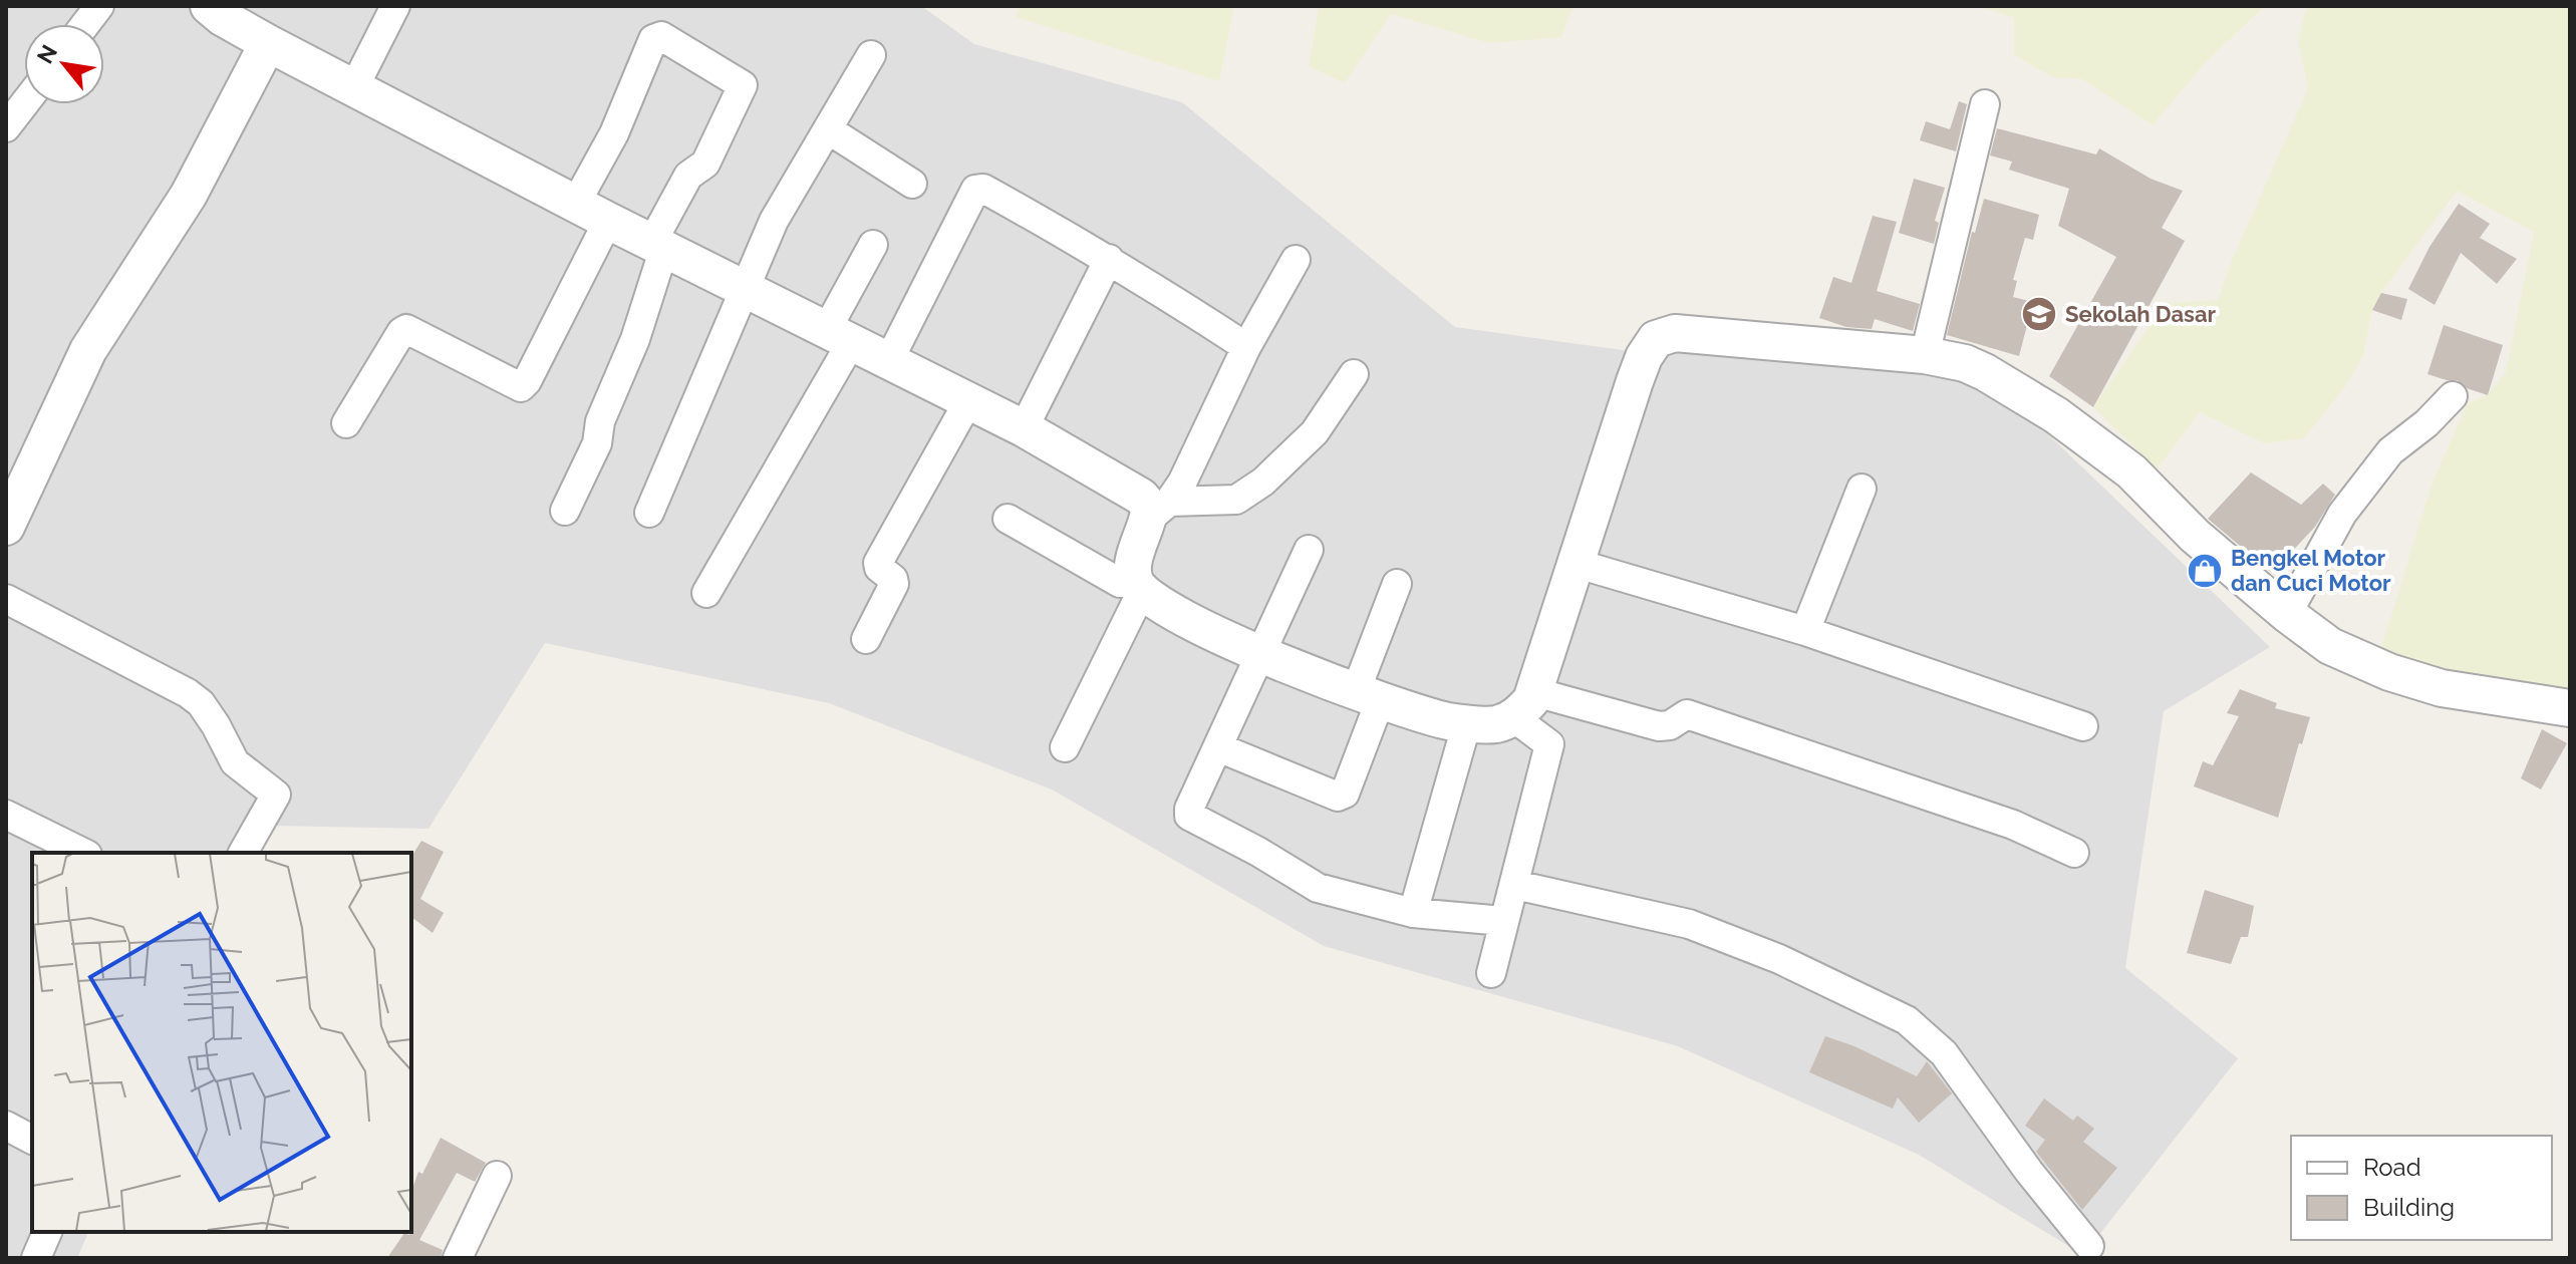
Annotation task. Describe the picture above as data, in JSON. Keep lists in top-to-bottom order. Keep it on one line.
{"places":{"school or university":["Sekolah Dasar"],"shop":["Bengkel Motor dan Cuci Motor"]},"legend":["Road","Building"],"north":"top left"}
